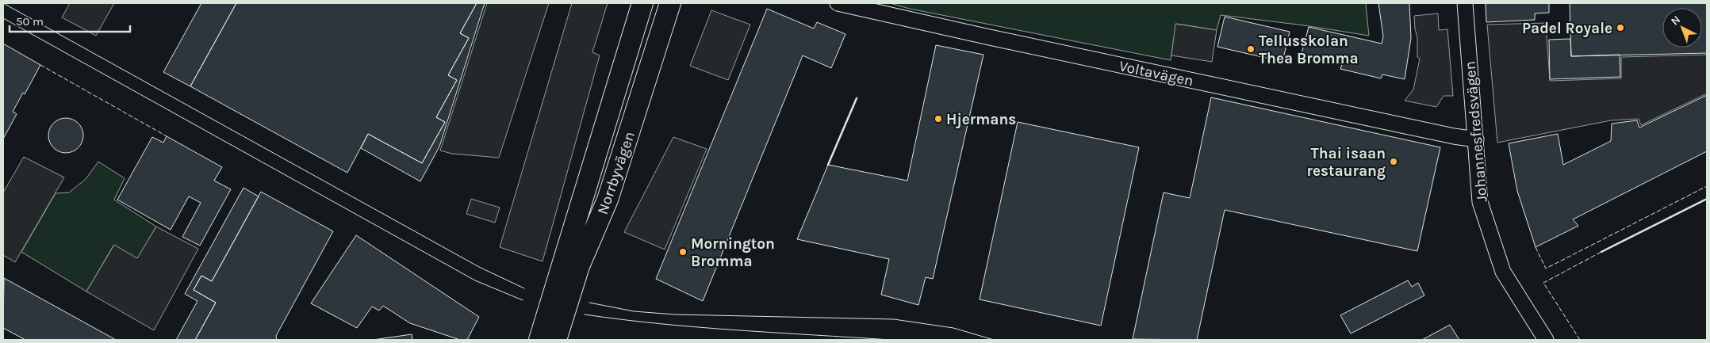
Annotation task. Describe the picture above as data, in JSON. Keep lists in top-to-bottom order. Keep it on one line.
{"streets":{"main road":["Norrbyvägen"],"street":["Voltavägen","Johannesfredsvägen"]},"crossings":[["Voltavägen","Johannesfredsvägen"]],"places":["Padel Royale","Tellusskolan Thea Bromma","Hjermans","Thai isaan restaurang","Mornington Bromma"],"scale_bar":"50 m","north":"top left"}
